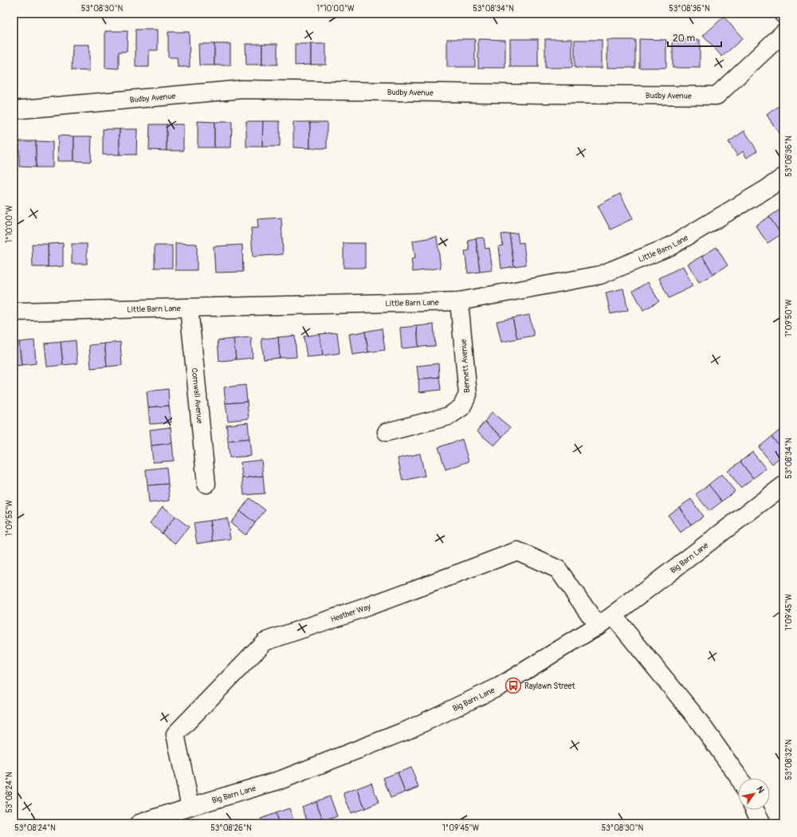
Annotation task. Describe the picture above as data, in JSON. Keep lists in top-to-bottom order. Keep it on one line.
{"streets":{"street":["Budby Avenue","Little Barn Lane","Bennett Avenue","Cornwall Avenue","Big Barn Lane","Heather Way"]},"crossings":[["Little Barn Lane","Bennett Avenue"],["Little Barn Lane","Cornwall Avenue"],["Big Barn Lane","Heather Way"]],"places":{"bus stop":["Raylawn Street"]},"scale_bar":"20 m","north":"top right","coordinates":["53°08'30\"N","1°10'00\"W","53°08'34\"N","53°08'36\"N","1°09'50\"W","1°09'55\"W","1°09'45\"W","53°08'32\"N","53°08'24\"N","53°08'26\"N"]}
